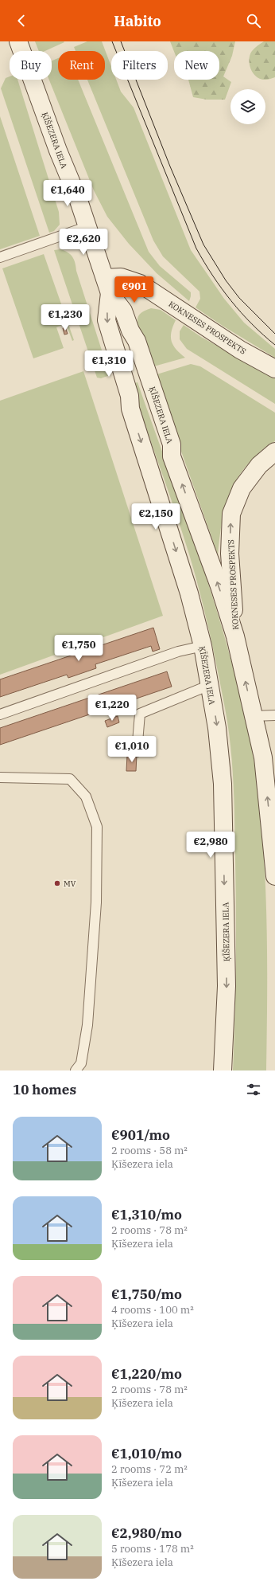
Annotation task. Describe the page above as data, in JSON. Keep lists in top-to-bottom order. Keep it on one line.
{"streets":{"street":["ĶĪŠEZERA IELA","KOKNESES PROSPEKTS"]},"crossings":[["ĶĪŠEZERA IELA","KOKNESES PROSPEKTS"]],"one_way":["KOKNESES PROSPEKTS"],"places":["MV"],"page":{"header":"Habito","chip":["Buy","Rent","Filters","New"],"price":["€1,640","€2,620","€901","€1,230","€1,310","€2,150","€1,750","€1,220","€1,010","€2,980"],"heading":"10 homes","list":[{"name":"€901/mo","note":"2 rooms · 58 m² · Ķīšezera iela"},{"name":"€1,310/mo","note":"2 rooms · 78 m² · Ķīšezera iela"},{"name":"€1,750/mo","note":"4 rooms · 100 m² · Ķīšezera iela"},{"name":"€1,220/mo","note":"2 rooms · 78 m² · Ķīšezera iela"},{"name":"€1,010/mo","note":"2 rooms · 72 m² · Ķīšezera iela"},{"name":"€2,980/mo","note":"5 rooms · 178 m² · Ķīšezera iela"}]}}
